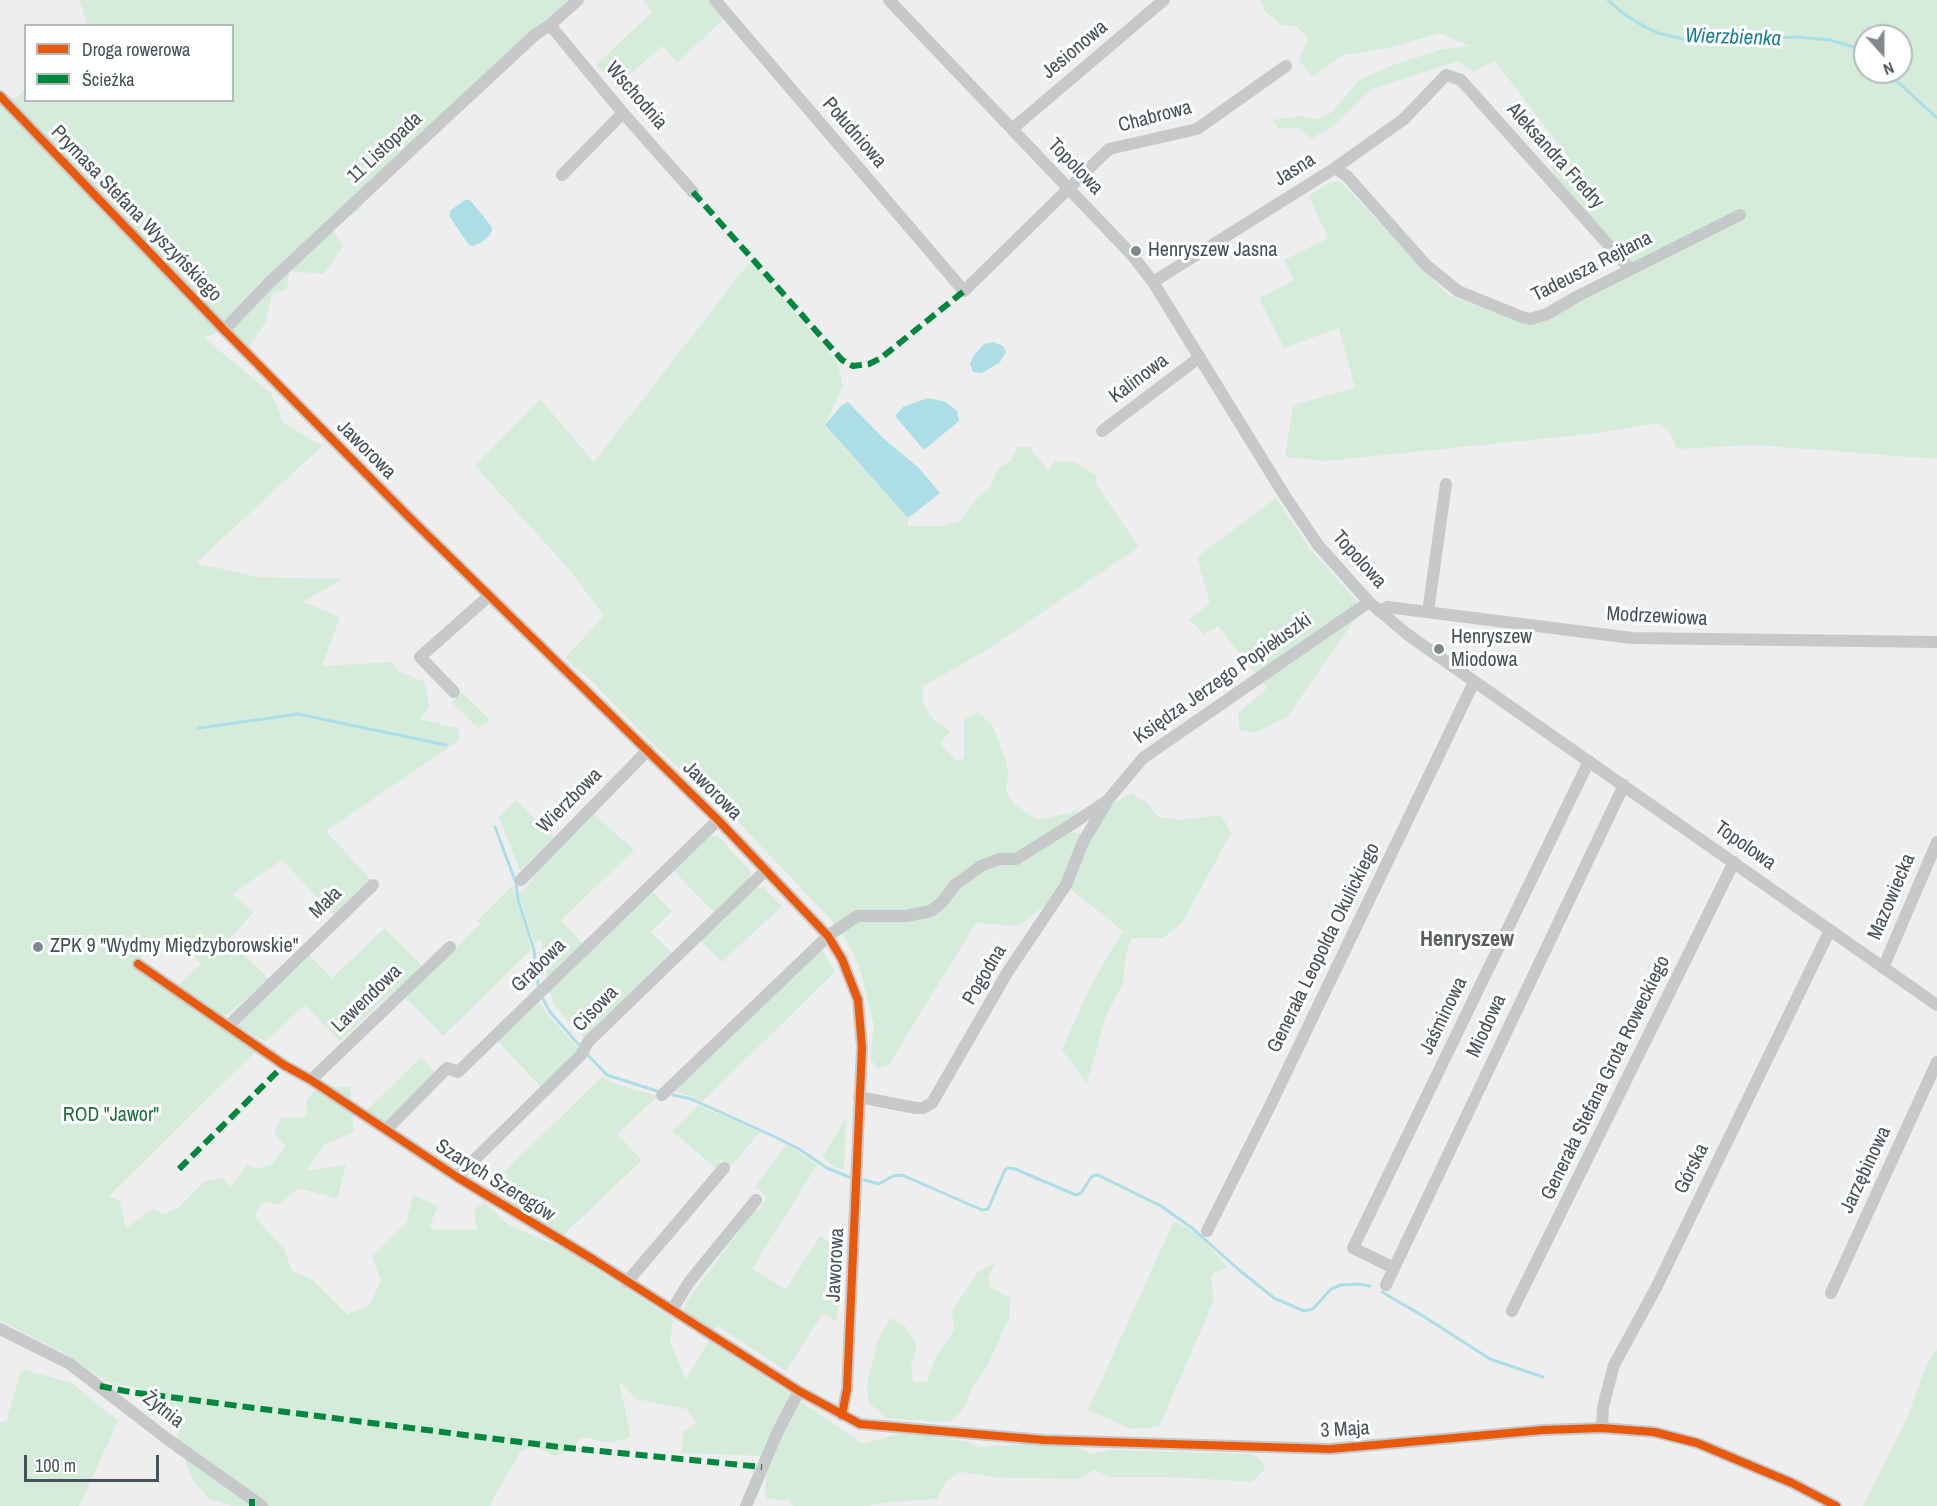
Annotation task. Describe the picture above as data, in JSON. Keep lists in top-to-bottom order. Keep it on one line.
{"streets":{"street":["Jesionowa","Wschodnia","Chabrowa","Południowa","11 Listopada","Aleksandra Fredry","Topolowa","Jasna","Prymasa Stefana Wyszyńskiego","Tadeusza Rejtana","Kalinowa","Jaworowa","Modrzewiowa","Księdza Jerzego Popiełuszki","Wierzbowa","Mazowiecka","Mała","Generała Leopolda Okulickiego","Grabowa","Pogodna","Lawendowa","Cisowa","Jaśminowa","Miodowa","Generała Stefana Grota Roweckiego","Górska","Jarzębinowa","Szarych Szeregów","Żytnia","3 Maja"]},"crossings":[["Jesionowa","Topolowa"],["Wschodnia","11 Listopada"],["Chabrowa","Południowa"],["Chabrowa","Topolowa"],["Południowa","Topolowa"],["11 Listopada","Prymasa Stefana Wyszyńskiego"],["11 Listopada","Jaworowa"],["Aleksandra Fredry","Jasna"],["Aleksandra Fredry","Tadeusza Rejtana"],["Topolowa","Jasna"],["Topolowa","Kalinowa"],["Topolowa","Modrzewiowa"],["Topolowa","Księdza Jerzego Popiełuszki"],["Topolowa","Mazowiecka"],["Topolowa","Generała Leopolda Okulickiego"],["Topolowa","Jaśminowa"],["Topolowa","Miodowa"],["Topolowa","Generała Stefana Grota Roweckiego"],["Topolowa","Górska"],["Jasna","Tadeusza Rejtana"],["Prymasa Stefana Wyszyńskiego","Jaworowa"],["Jaworowa","Księdza Jerzego Popiełuszki"],["Jaworowa","Wierzbowa"],["Jaworowa","Grabowa"],["Jaworowa","Pogodna"],["Jaworowa","Cisowa"],["Jaworowa","Szarych Szeregów"],["Jaworowa","3 Maja"],["Księdza Jerzego Popiełuszki","Pogodna"],["Mała","Szarych Szeregów"],["Grabowa","Szarych Szeregów"],["Lawendowa","Szarych Szeregów"],["Cisowa","Szarych Szeregów"],["Jaśminowa","Miodowa"],["Górska","3 Maja"],["Szarych Szeregów","3 Maja"]],"districts":["Henryszew"],"water":["Wierzbienka"],"parks":["ROD \"Jawor\""],"places":["Henryszew Jasna","Henryszew Miodowa","ZPK 9 \"Wydmy Międzyborowskie\""],"legend":["Droga rowerowa","Ścieżka"],"scale_bar":"100 m","north":"bottom"}
